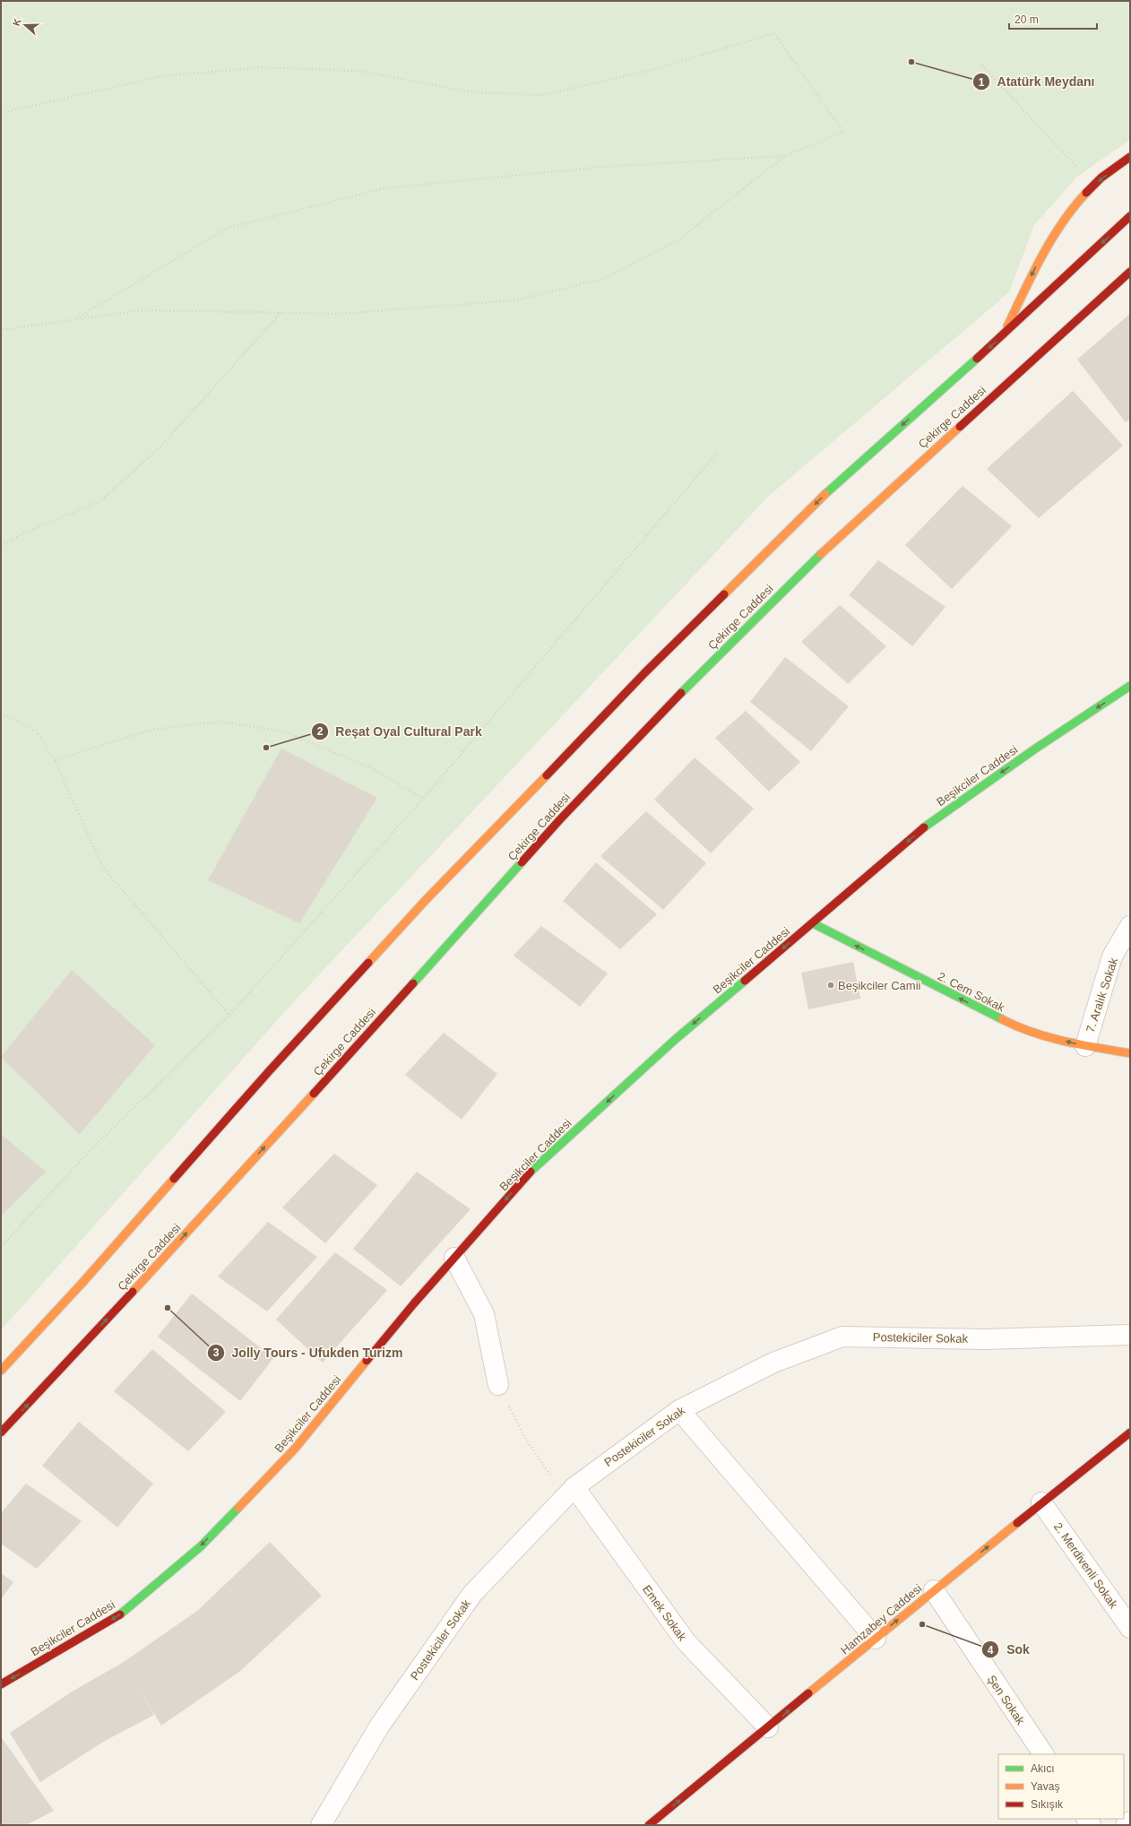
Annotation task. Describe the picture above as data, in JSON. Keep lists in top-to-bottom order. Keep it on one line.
{"streets":{"main road":["Çekirge Caddesi","Beşikciler Caddesi","2. Cem Sokak","Hamzabey Caddesi"],"street":["7. Aralık Sokak","Postekiciler Sokak","2. Merdivenli Sokak","Emek Sokak","Şen Sokak"]},"crossings":[["Beşikciler Caddesi","2. Cem Sokak"],["2. Cem Sokak","7. Aralık Sokak"],["Postekiciler Sokak","Emek Sokak"],["2. Merdivenli Sokak","Hamzabey Caddesi"],["Emek Sokak","Hamzabey Caddesi"],["Hamzabey Caddesi","Şen Sokak"]],"one_way":["Beşikciler Caddesi","2. Cem Sokak","Hamzabey Caddesi"],"places":["Atatürk Meydanı","Reşat Oyal Cultural Park","Beşikciler Camii","Jolly Tours - Ufukden Turizm","Sok"],"legend":["Akıcı","Yavaş","Sıkışık"],"scale_bar":"20 m","north":"left"}
